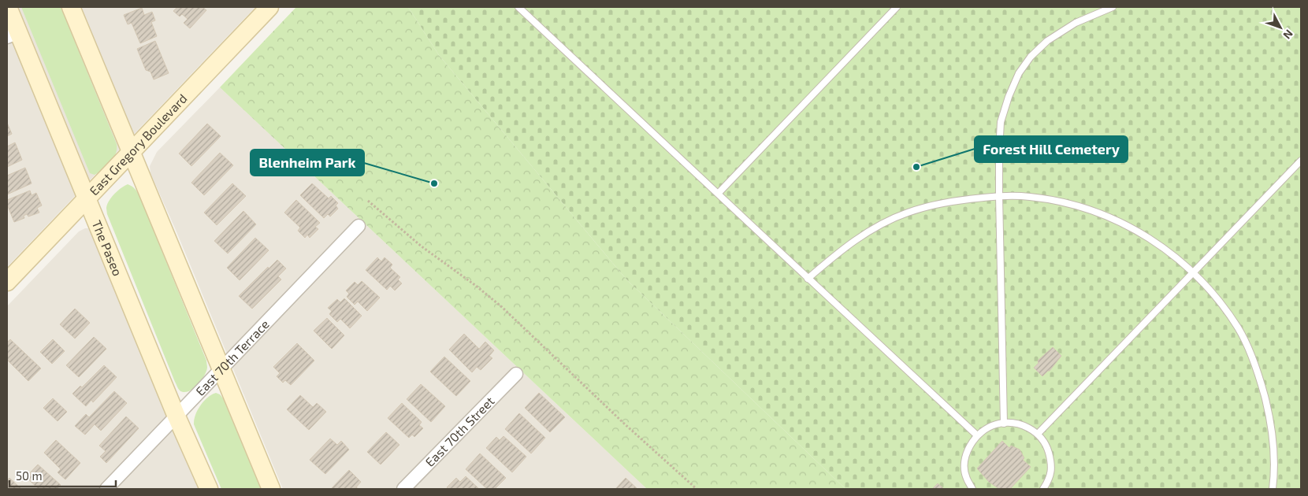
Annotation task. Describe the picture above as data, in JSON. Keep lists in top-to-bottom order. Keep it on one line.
{"streets":{"main road":["East Gregory Boulevard","The Paseo"],"street":["East 70th Terrace","East 70th Street"]},"crossings":[["East Gregory Boulevard","The Paseo"],["The Paseo","East 70th Terrace"]],"places":["Forest Hill Cemetery","Blenheim Park"],"scale_bar":"50 m","north":"bottom right"}
